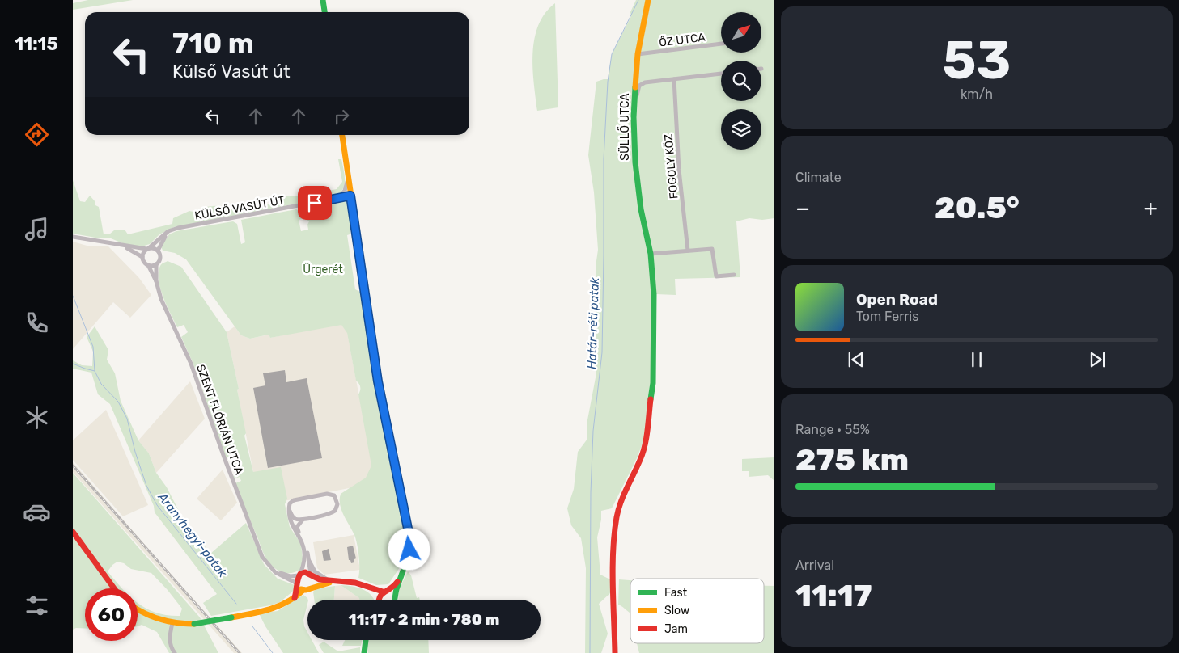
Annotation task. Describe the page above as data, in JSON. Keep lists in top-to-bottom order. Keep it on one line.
{"streets":{"street":["ŐZ UTCA","SÜLLŐ UTCA","FOGOLY KÖZ","KÜLSŐ VASÚT ÚT","SZENT FLÓRIÁN UTCA"]},"crossings":[["ŐZ UTCA","SÜLLŐ UTCA"],["KÜLSŐ VASÚT ÚT","SZENT FLÓRIÁN UTCA"]],"water":["Határ-réti patak","Aranyhegyi-patak"],"parks":["Ürgerét"],"legend":["Fast","Slow","Jam"],"north":"top right","page":{"tabs":"11:15","tile":[["53","km/h"],"Climate",["Range · 55%","275 km"],["Arrival","11:17"]],"turn":["710 m","Külső Vasút út"],"heat":["−","20.5°","+"],"song":["Open Road","Tom Ferris"],"limit":"60","trip":"11:17 · 2 min · 780 m"}}
